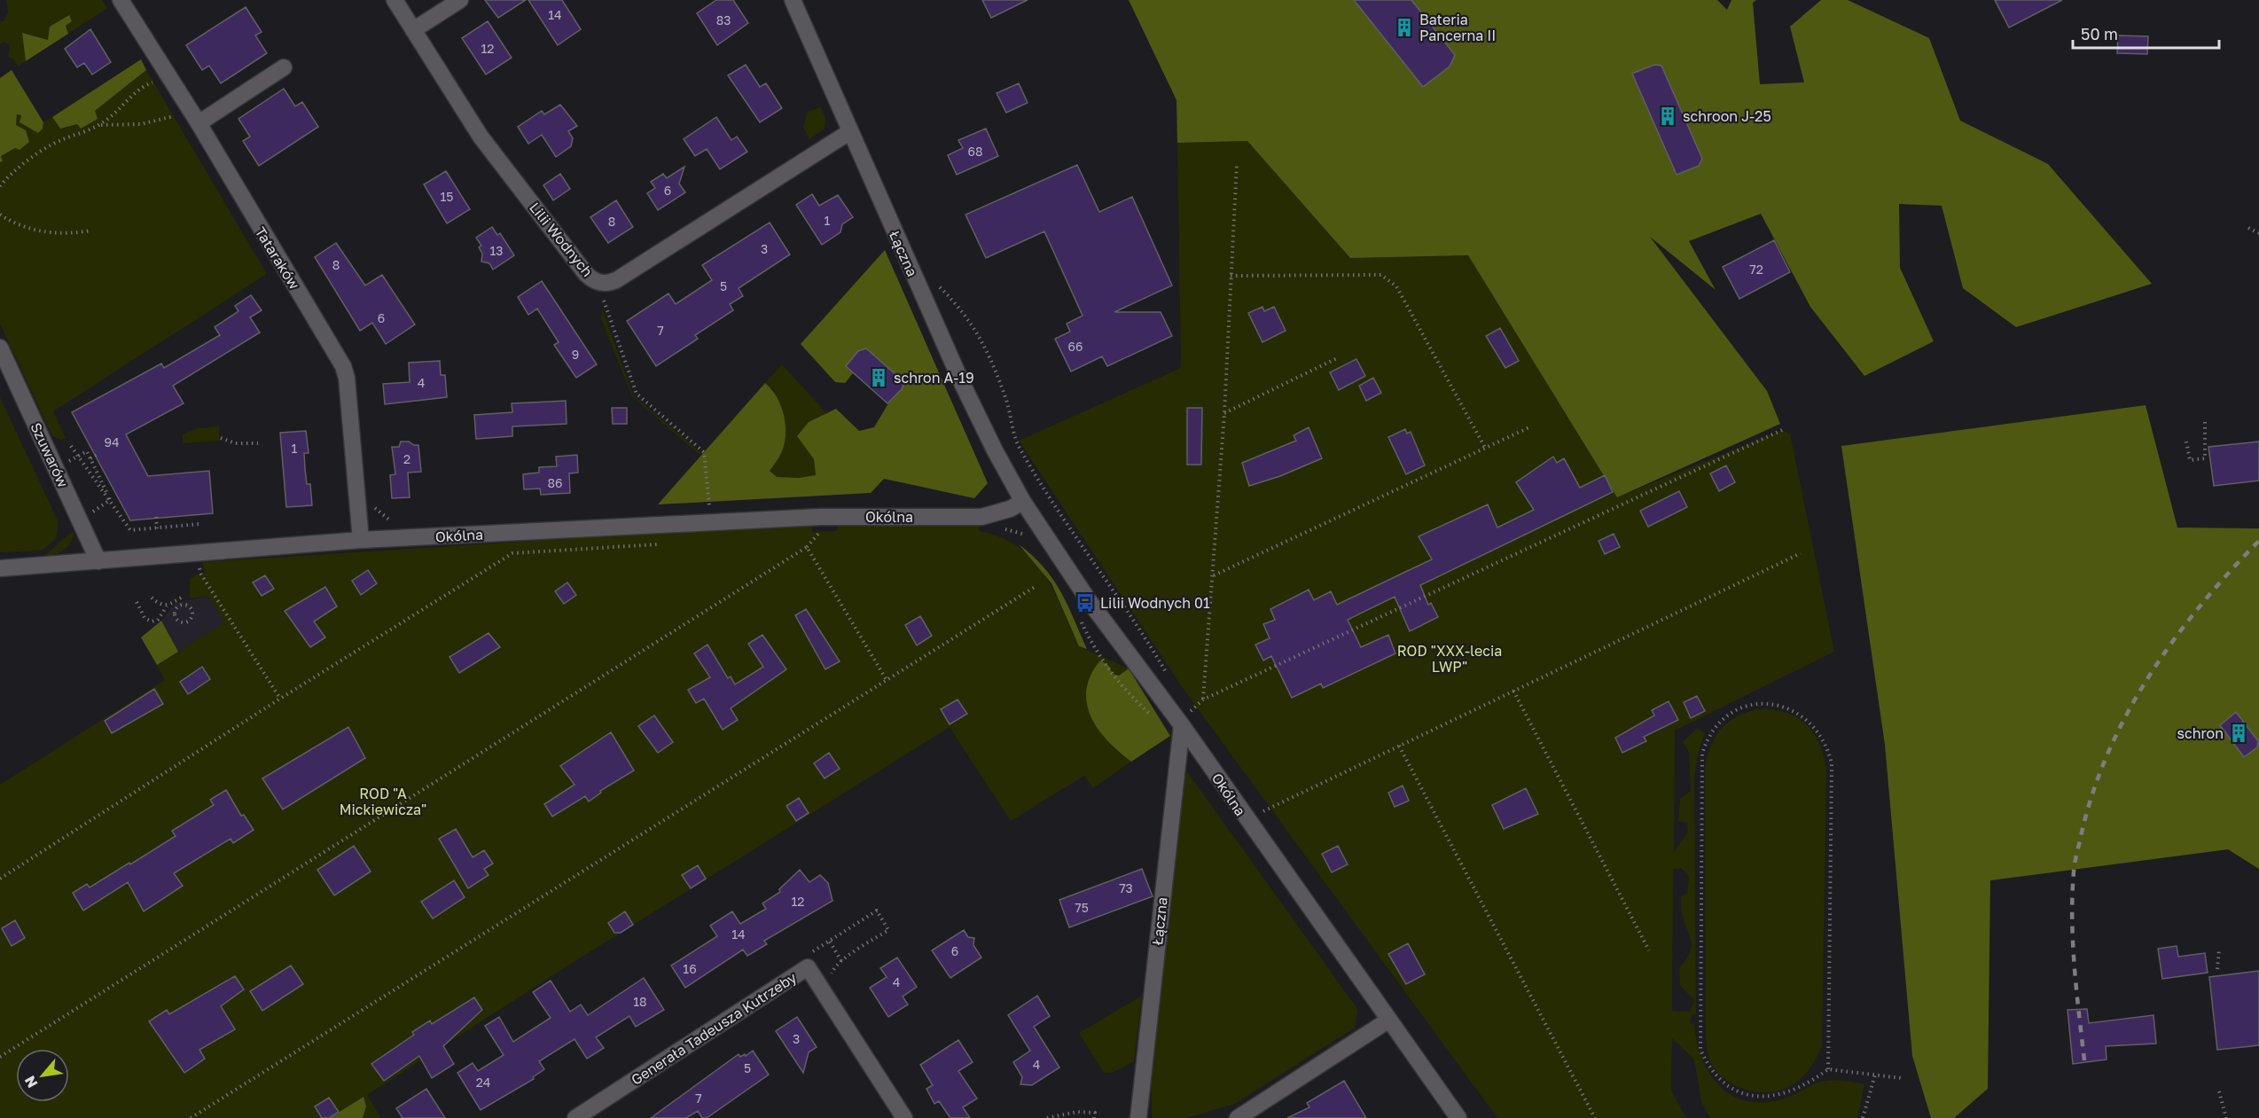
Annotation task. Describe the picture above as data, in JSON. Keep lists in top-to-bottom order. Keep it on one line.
{"streets":{"street":["Lilii Wodnych","Łączna","Tataraków","Szuwarów","Okólna","Generała Tadeusza Kutrzeby"]},"crossings":[["Lilii Wodnych","Łączna"],["Łączna","Okólna"],["Tataraków","Okólna"],["Szuwarów","Okólna"]],"parks":["ROD \"XXX-lecia LWP\"","ROD \"A Mickiewicza\""],"places":{"building":["Bateria Pancerna II","schroon J-25","schron A-19","schron"],"bus stop":["Lilii Wodnych 01"]},"house_numbers":["14","83","12","68","6","15","1","8","3","13","8","72","5","6","7","66","9","4","94","1","2","86","73","12","75","14","6","16","4","18","3","4","5","24","7"],"scale_bar":"50 m","north":"bottom left"}
